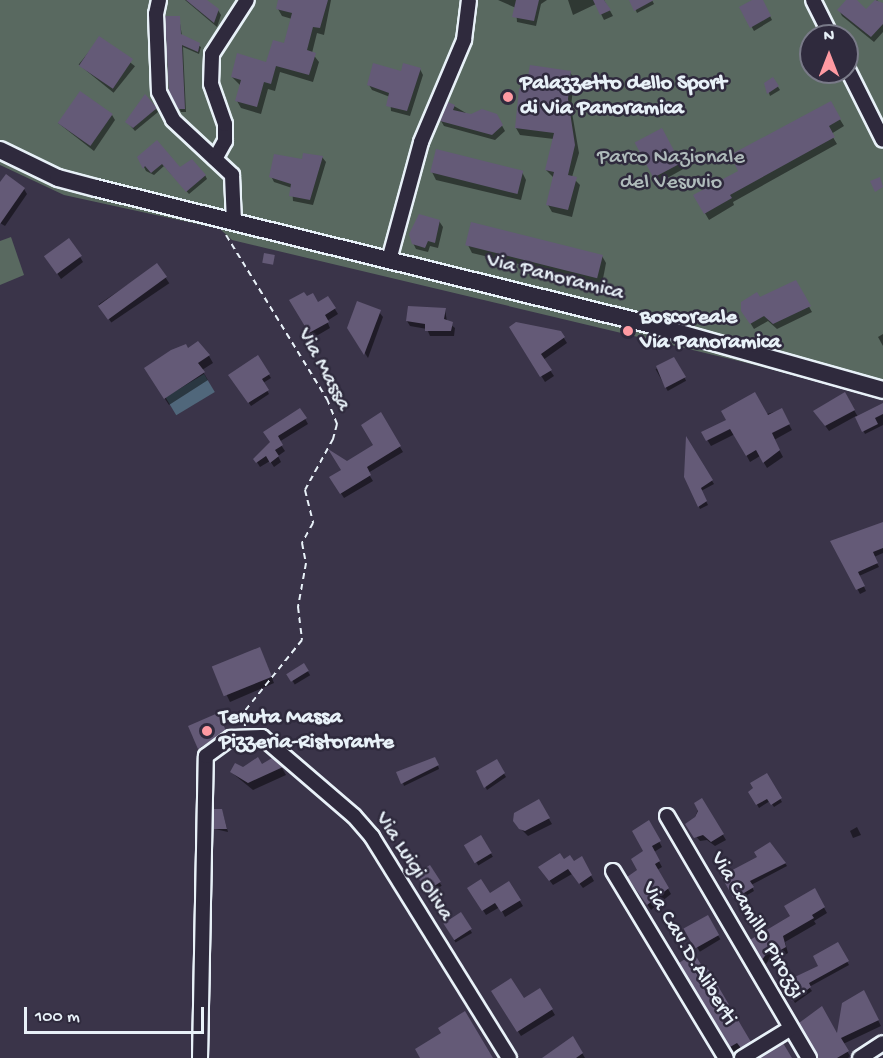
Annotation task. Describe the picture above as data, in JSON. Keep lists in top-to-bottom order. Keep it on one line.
{"streets":{"street":["Via Panoramica","Via Luigi Oliva","Via Camillo Pirozzi","Via Cav.D.Aliberti"],"path":["Via Massa"]},"crossings":[["Via Panoramica","Via Massa"],["Via Massa","Via Luigi Oliva"]],"parks":["Parco Nazionale del Vesuvio"],"places":["Palazzetto dello Sport di Via Panoramica","Boscoreale Via Panoramica","Tenuta Massa Pizzeria-Ristorante"],"scale_bar":"100 m","north":"top"}
